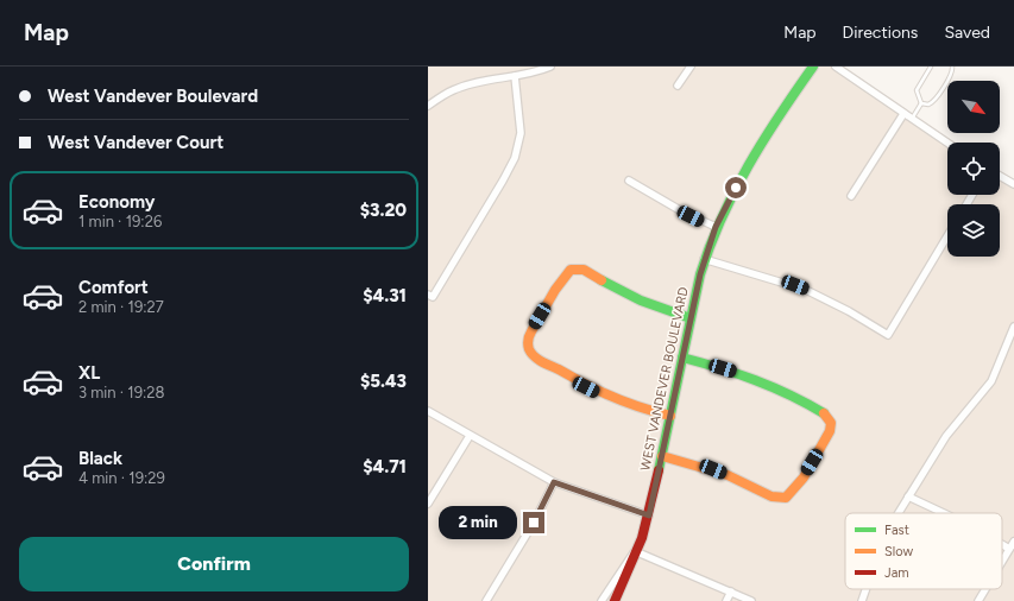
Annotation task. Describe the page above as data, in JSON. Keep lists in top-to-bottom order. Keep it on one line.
{"streets":{"street":["WEST VANDEVER BOULEVARD"]},"legend":["Fast","Slow","Jam"],"north":"bottom right","page":{"header":"Map","nav":["Map","Directions","Saved"],"banner":["West Vandever Boulevard","West Vandever Court"],"list":[{"name":"Economy","note":"1 min · 19:26","value":"$3.20"},{"name":"Comfort","note":"2 min · 19:27","value":"$4.31"},{"name":"XL","note":"3 min · 19:28","value":"$5.43"},{"name":"Black","note":"4 min · 19:29","value":"$4.71"}],"bubble":"2 min","buttons":"Confirm"}}
